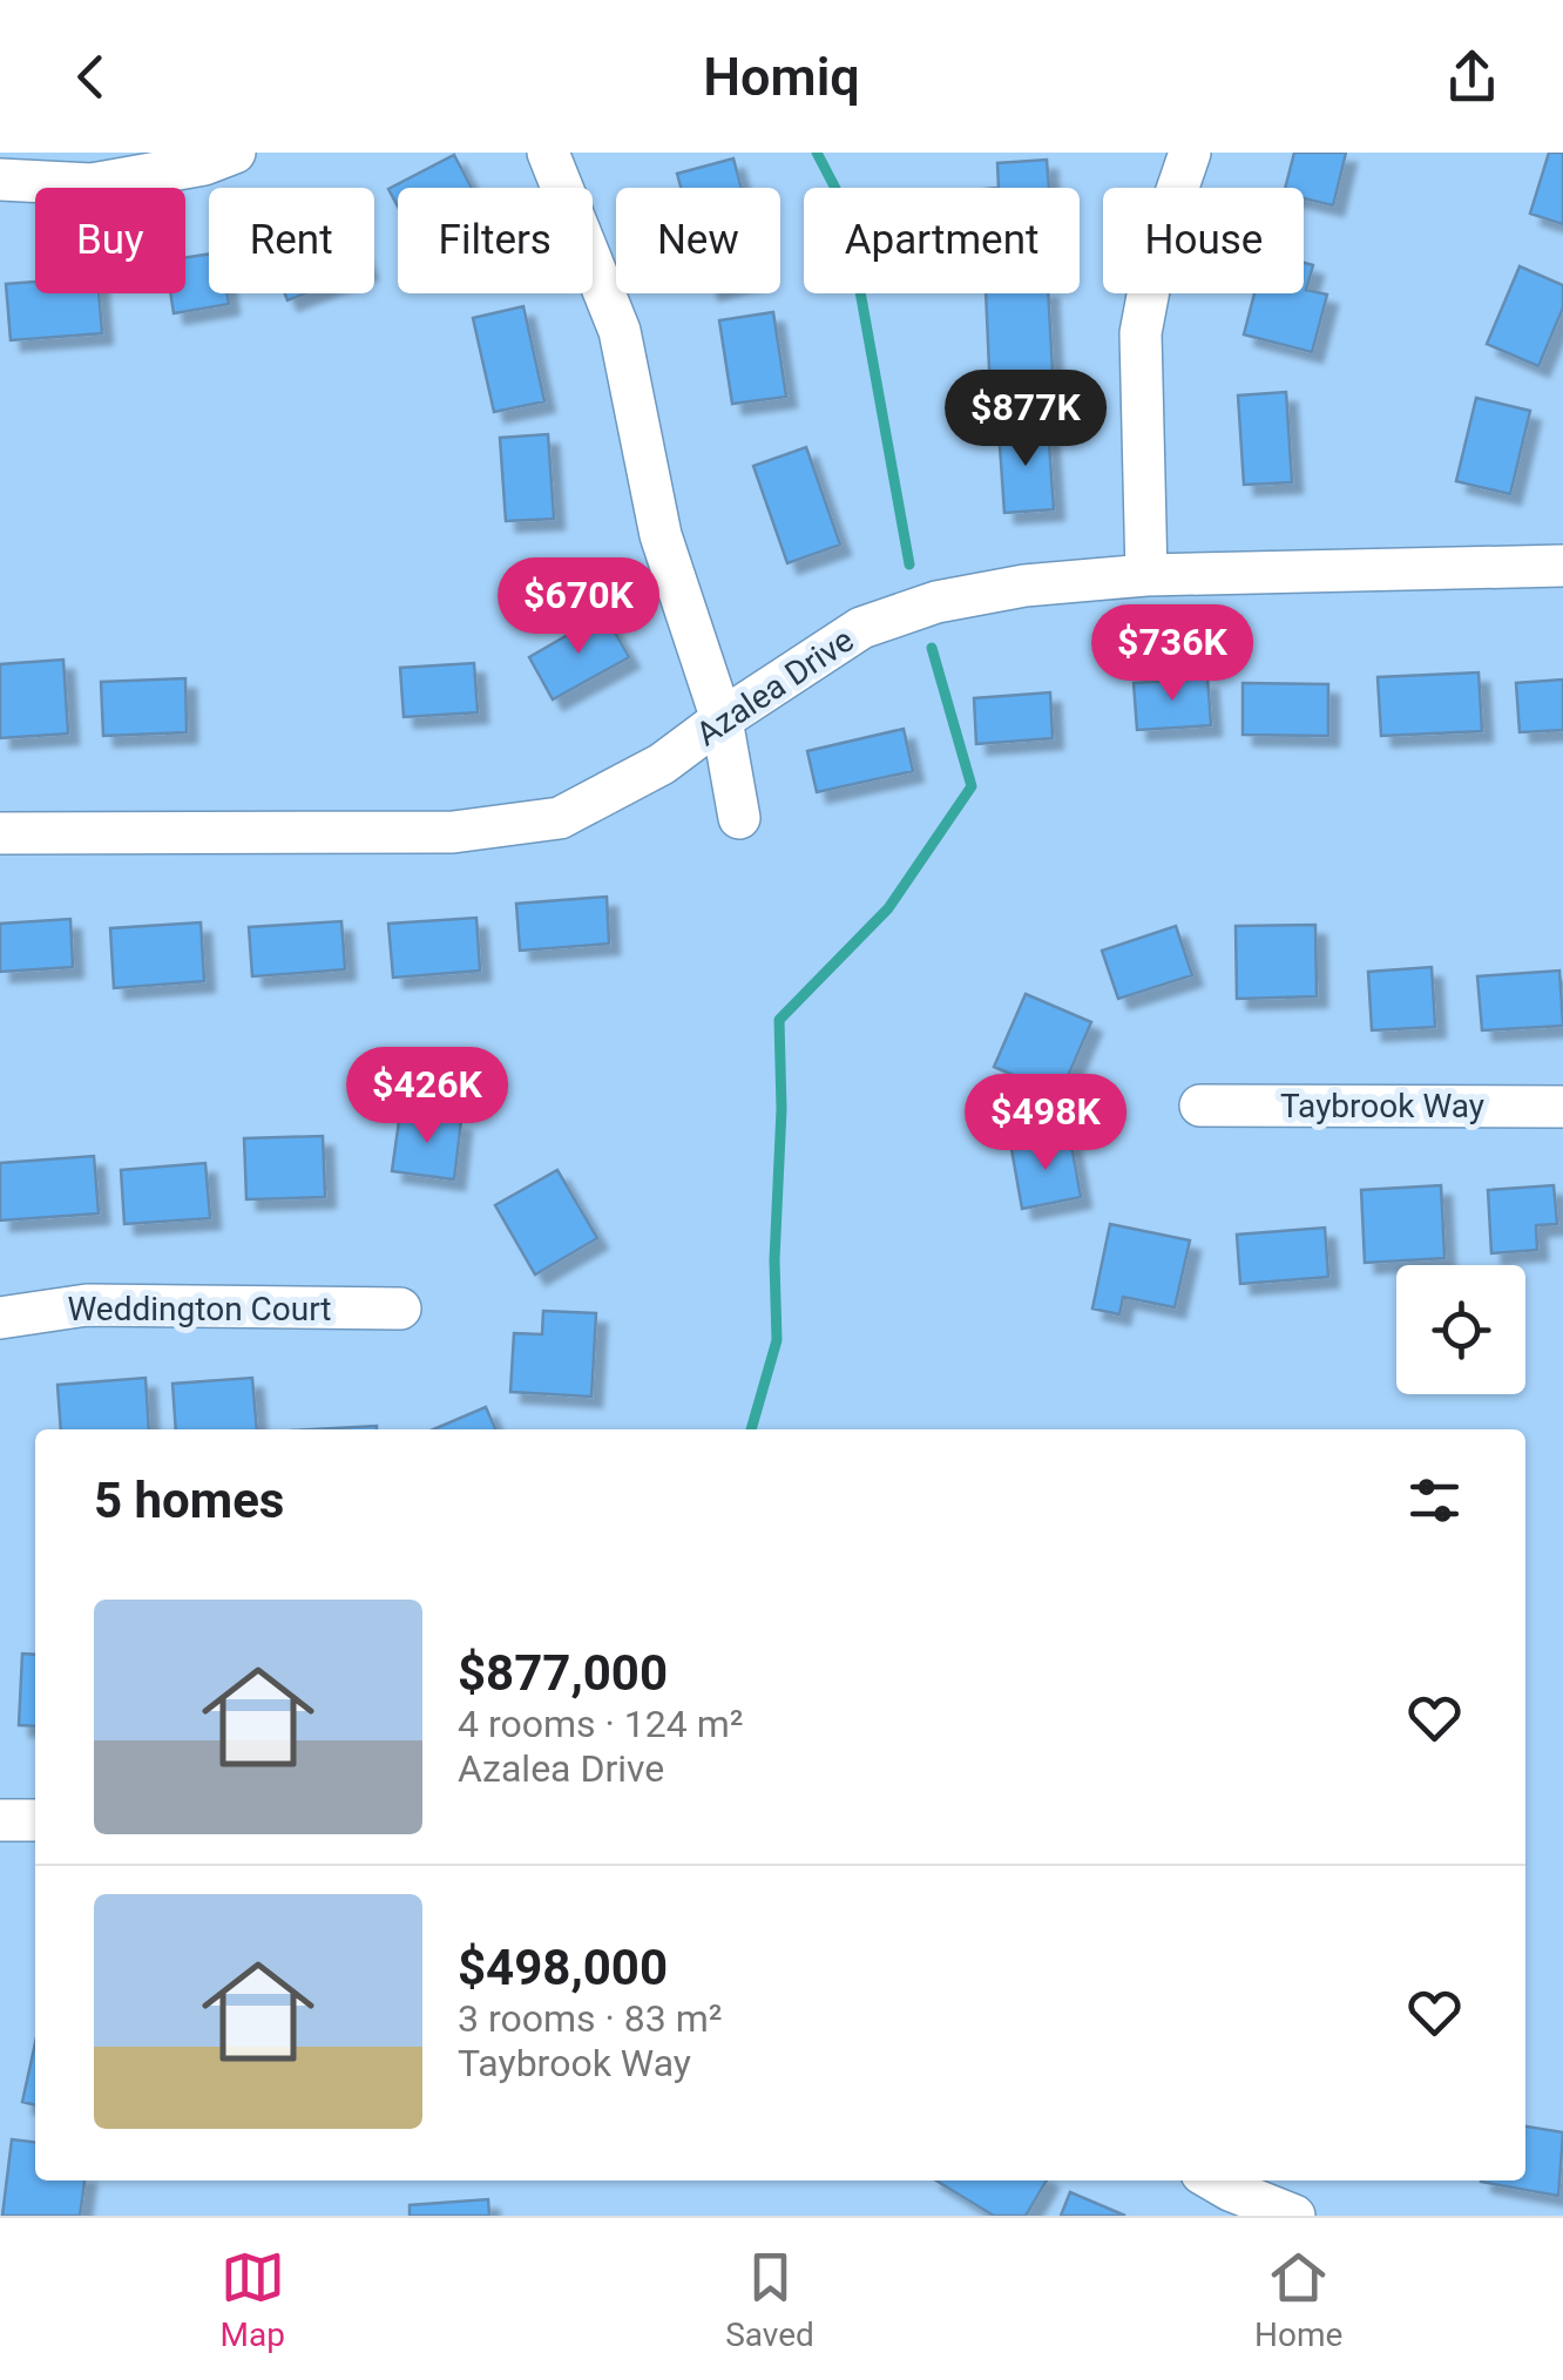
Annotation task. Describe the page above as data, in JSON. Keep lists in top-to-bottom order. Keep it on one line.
{"streets":{"street":["Azalea Drive","Taybrook Way","Weddington Court"]},"page":{"header":"Homiq","chip":["Buy","Rent","Filters","New","Apartment","House"],"price":["$877K","$670K","$736K","$426K","$498K"],"heading":"5 homes","list":[{"name":"$877,000","note":"4 rooms · 124 m² · Azalea Drive"},{"name":"$498,000","note":"3 rooms · 83 m² · Taybrook Way"}],"tabs":["Map","Saved","Home"]}}
